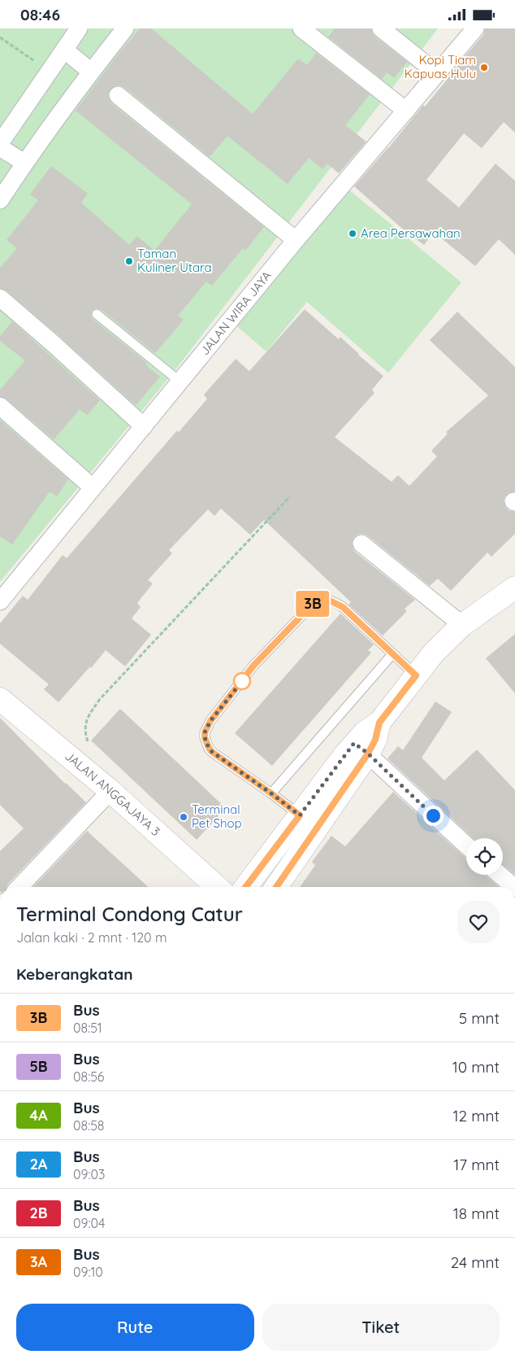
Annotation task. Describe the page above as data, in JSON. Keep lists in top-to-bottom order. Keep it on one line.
{"streets":{"main road":["JALAN ANGGAJAYA 3"],"street":["JALAN WIRA JAYA"]},"places":["Kopi Tiam Kapuas Hulu","Area Persawahan","Taman Kuliner Utara","Terminal Pet Shop"],"lines":["bus line 3B"],"page":{"status":"08:46","on_map":"3B","heading":[["Terminal Condong Catur","Jalan kaki · 2 mnt · 120 m"],"Keberangkatan"],"list":[{"mark":"3B","name":"Bus","note":"08:51","value":"5 mnt"},{"mark":"5B","name":"Bus","note":"08:56","value":"10 mnt"},{"mark":"4A","name":"Bus","note":"08:58","value":"12 mnt"},{"mark":"2A","name":"Bus","note":"09:03","value":"17 mnt"},{"mark":"2B","name":"Bus","note":"09:04","value":"18 mnt"},{"mark":"3A","name":"Bus","note":"09:10","value":"24 mnt"}],"buttons":["Rute","Tiket"]}}
